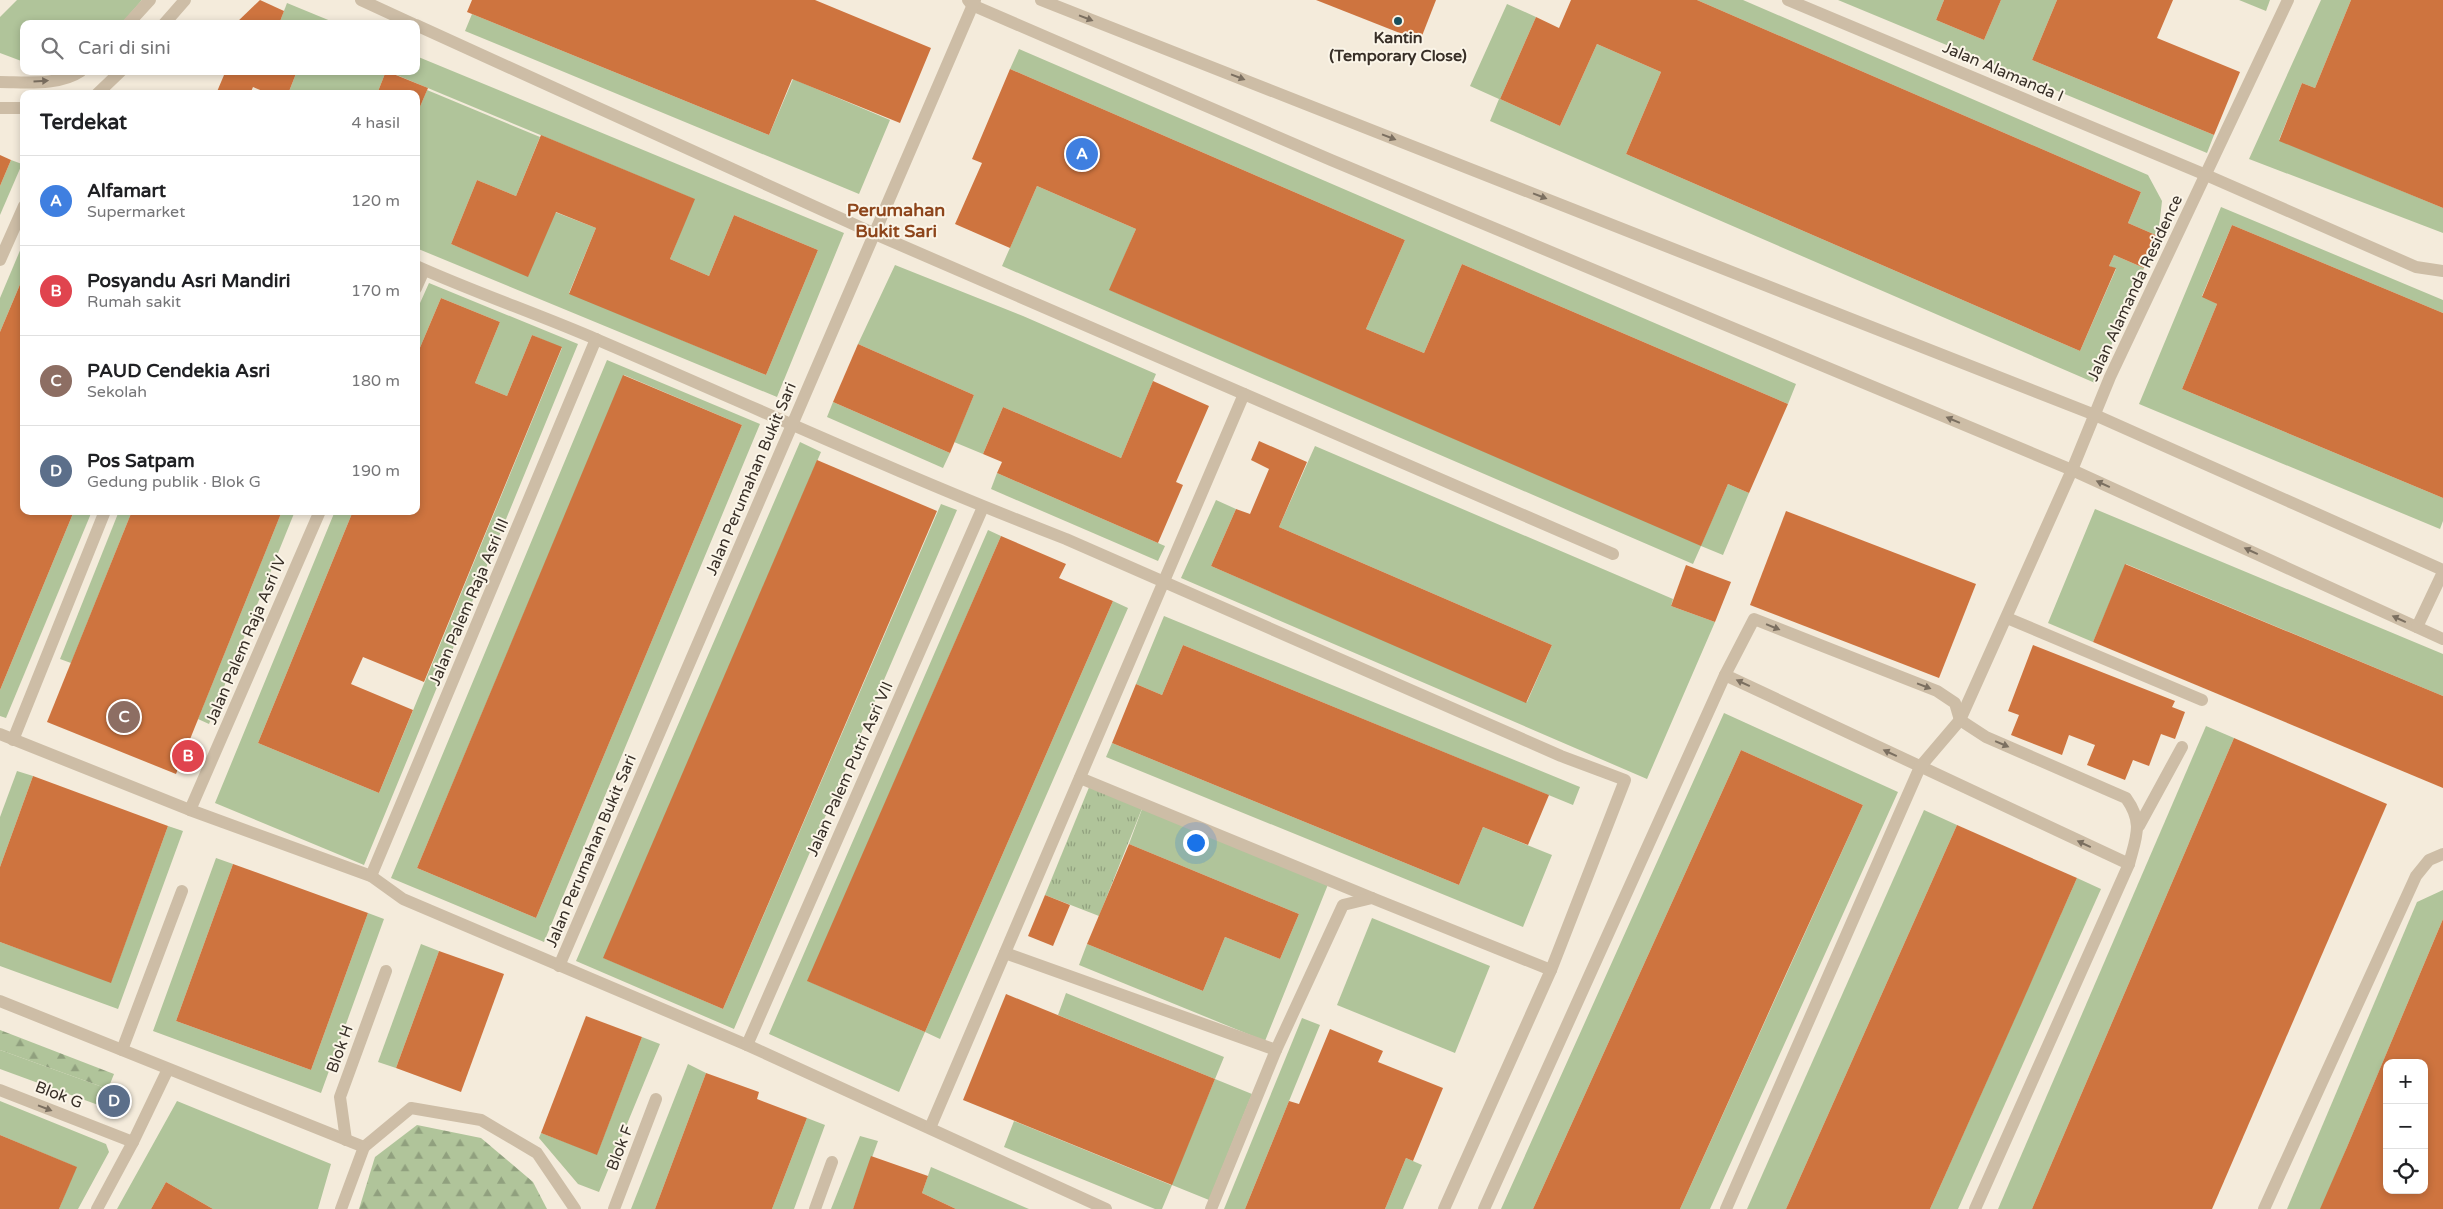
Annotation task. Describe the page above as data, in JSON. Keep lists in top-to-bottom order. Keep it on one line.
{"streets":{"street":["Jalan Alamanda I","Jalan Alamanda Residence","Jalan Perumahan Bukit Sari","Jalan Palem Raja Asri III","Jalan Palem Raja Asri IV","Jalan Palem Putri Asri VII","Blok H","Blok G","Blok F"]},"crossings":[["Jalan Alamanda I","Jalan Alamanda Residence"]],"districts":["Perumahan Bukit Sari"],"places":["Kantin (Temporary Close)"],"page":{"search":"Cari di sini","heading":["Terdekat","4 hasil"],"pins":["A","C","B","D"],"list":[{"mark":"A","name":"Alfamart","note":"Supermarket","value":"120 m"},{"mark":"B","name":"Posyandu Asri Mandiri","note":"Rumah sakit","value":"170 m"},{"mark":"C","name":"PAUD Cendekia Asri","note":"Sekolah","value":"180 m"},{"mark":"D","name":"Pos Satpam","note":"Gedung publik · Blok G","value":"190 m"}],"map_buttons":["+","−"]}}
